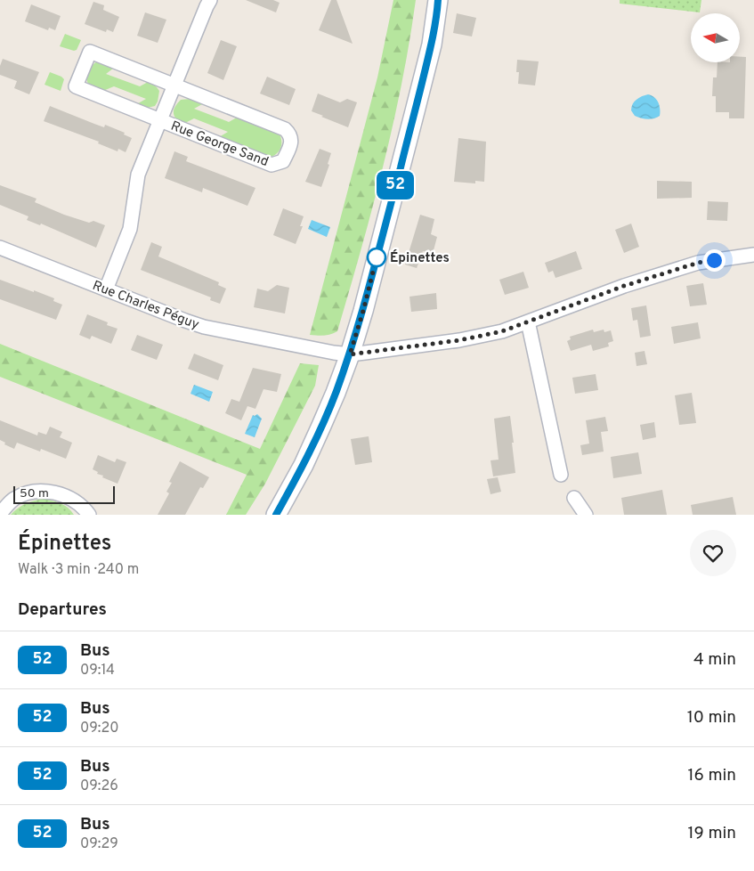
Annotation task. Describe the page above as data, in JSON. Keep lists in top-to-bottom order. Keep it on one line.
{"streets":{"street":["Rue George Sand","Rue Charles Péguy"]},"crossings":[["Rue George Sand","Rue Charles Péguy"]],"places":["Épinettes"],"lines":["bus line 52"],"scale_bar":"50 m","north":"left","page":{"on_map":"52","scale":"50 m","heading":[["Épinettes","Walk · 3 min · 240 m"],"Departures"],"list":[{"mark":"52","name":"Bus","note":"09:14","value":"4 min"},{"mark":"52","name":"Bus","note":"09:20","value":"10 min"},{"mark":"52","name":"Bus","note":"09:26","value":"16 min"},{"mark":"52","name":"Bus","note":"09:29","value":"19 min"}]}}
